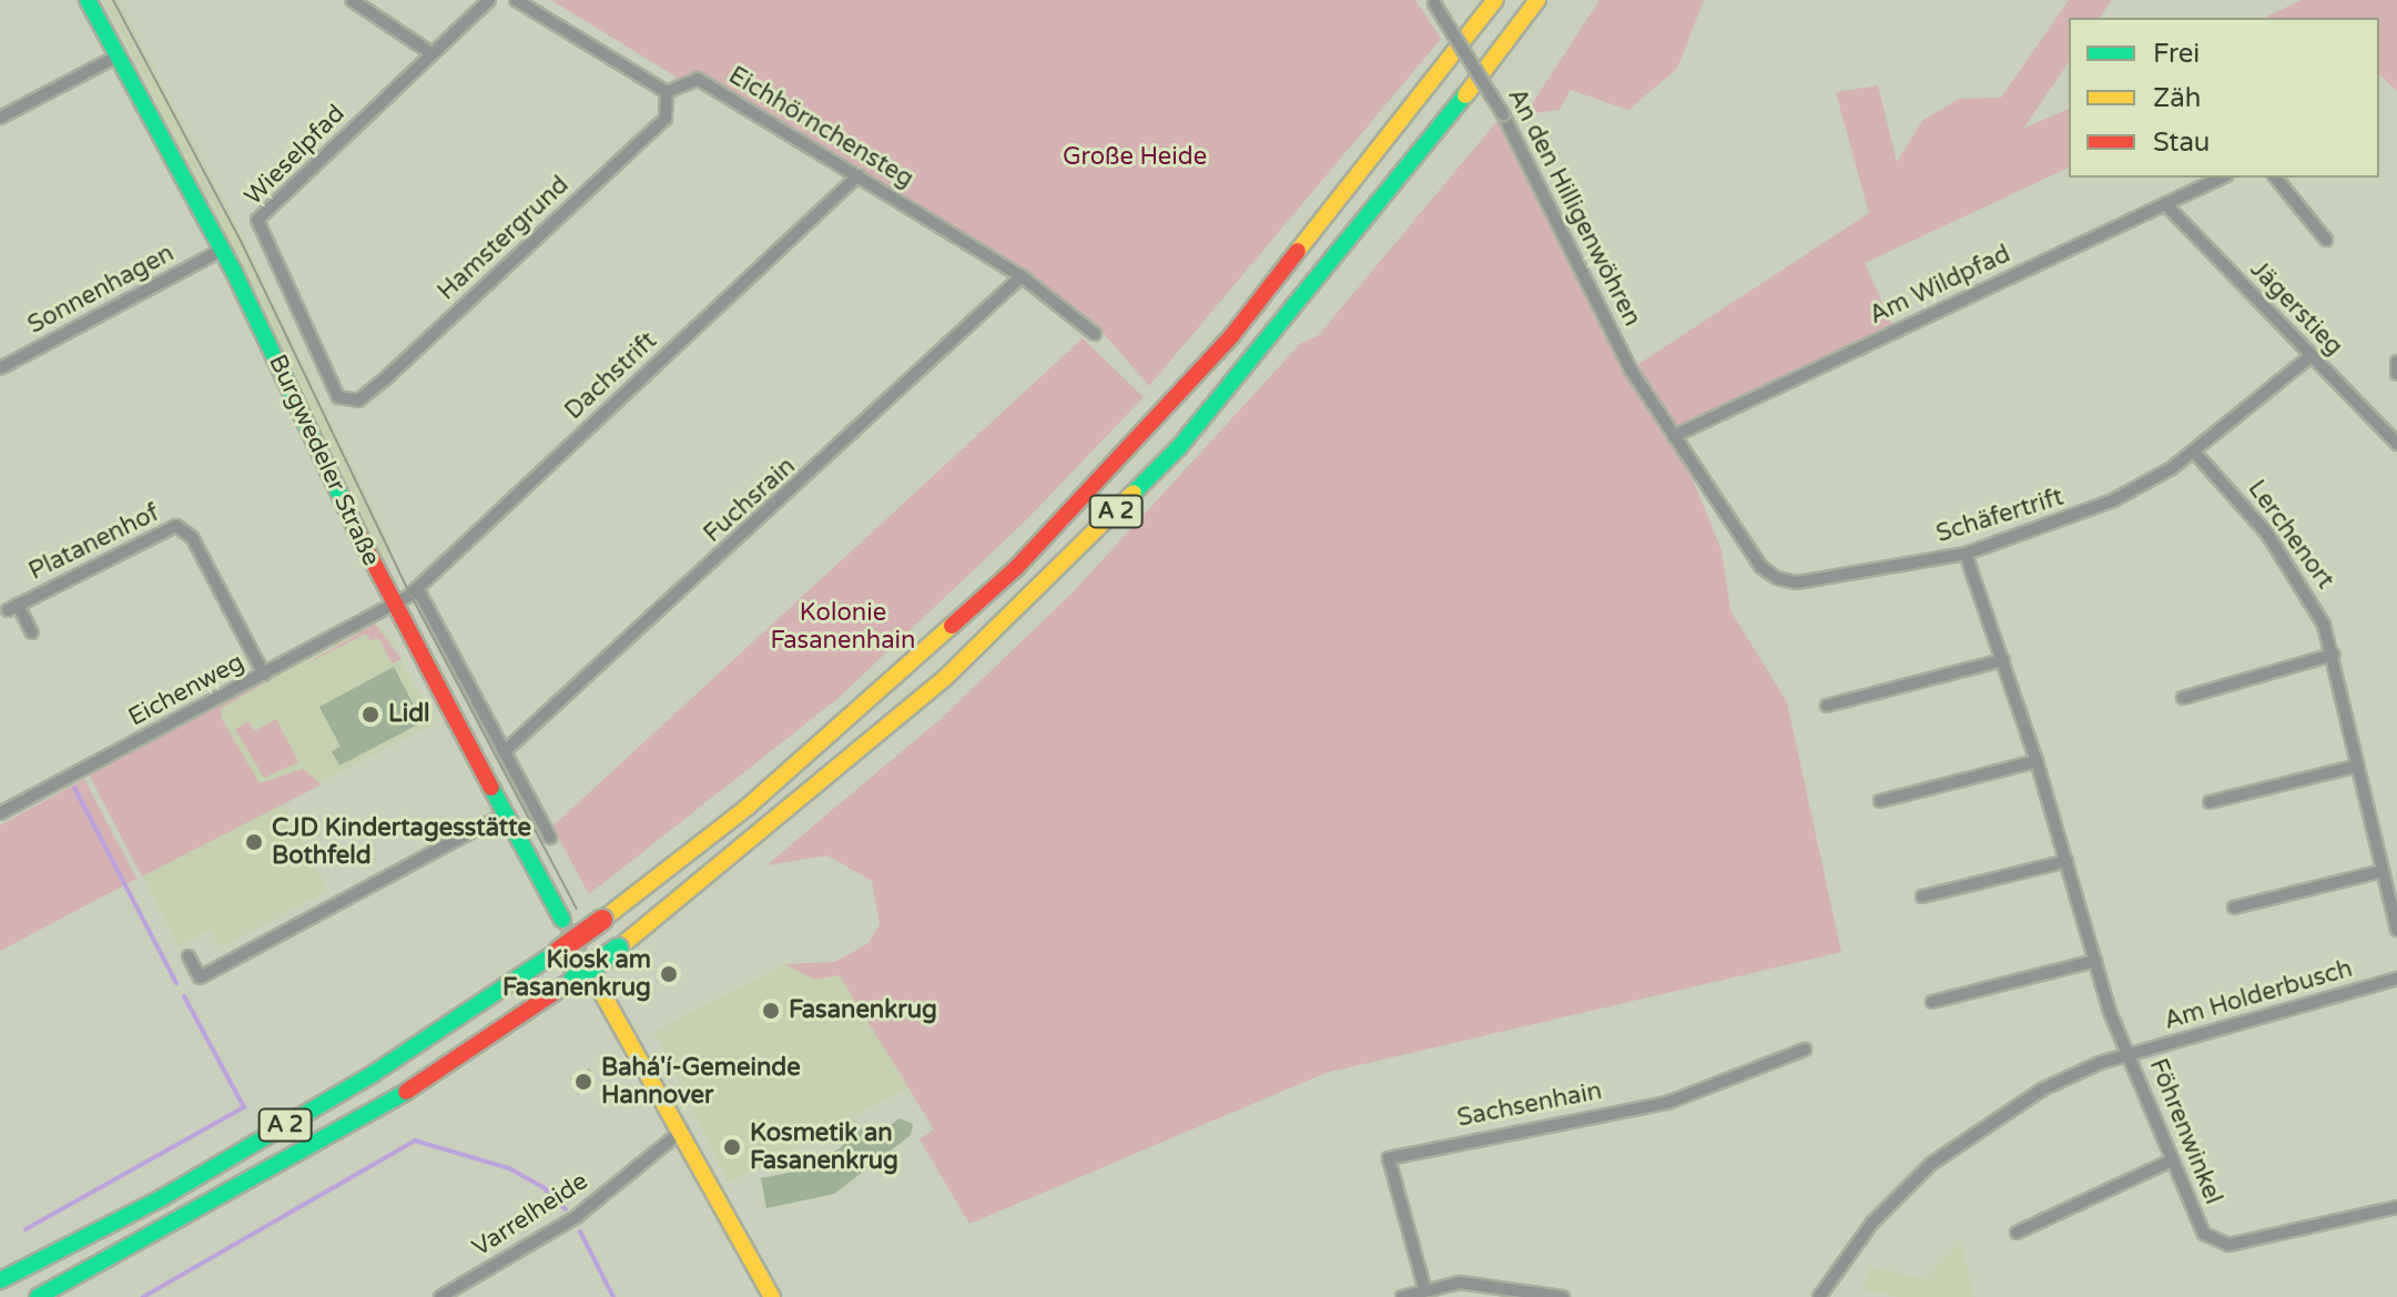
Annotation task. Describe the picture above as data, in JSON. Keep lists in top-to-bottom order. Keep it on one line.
{"streets":{"main road":["Burgwedeler Straße","A 2"],"street":["Eichhörnchensteg","Wieselpfad","An den Hilligenwöhren","Hamstergrund","Am Wildpfad","Sonnenhagen","Jägerstieg","Dachstrift","Fuchsrain","Schäfertrift","Lerchenort","Platanenhof","Eichenweg","Am Holderbusch","Sachsenhain","Föhrenwinkel","Varrelheide"]},"crossings":[["Eichhörnchensteg","Hamstergrund"],["Eichhörnchensteg","Dachstrift"],["Eichhörnchensteg","Fuchsrain"],["Wieselpfad","Hamstergrund"],["An den Hilligenwöhren","Am Wildpfad"],["An den Hilligenwöhren","Schäfertrift"],["Am Wildpfad","Jägerstieg"],["Am Wildpfad","Schäfertrift"],["Sonnenhagen","Burgwedeler Straße"],["Jägerstieg","Schäfertrift"],["Dachstrift","Burgwedeler Straße"],["Dachstrift","Eichenweg"],["Burgwedeler Straße","Eichenweg"],["Schäfertrift","Lerchenort"],["Schäfertrift","Föhrenwinkel"],["Platanenhof","Eichenweg"],["Am Holderbusch","Föhrenwinkel"]],"parks":["Große Heide","Kolonie Fasanenhain"],"places":["Lidl","CJD Kindertagesstätte Bothfeld","Kiosk am Fasanenkrug","Fasanenkrug","Bahá'í-Gemeinde Hannover","Kosmetik an Fasanenkrug"],"legend":["Frei","Zäh","Stau"]}
